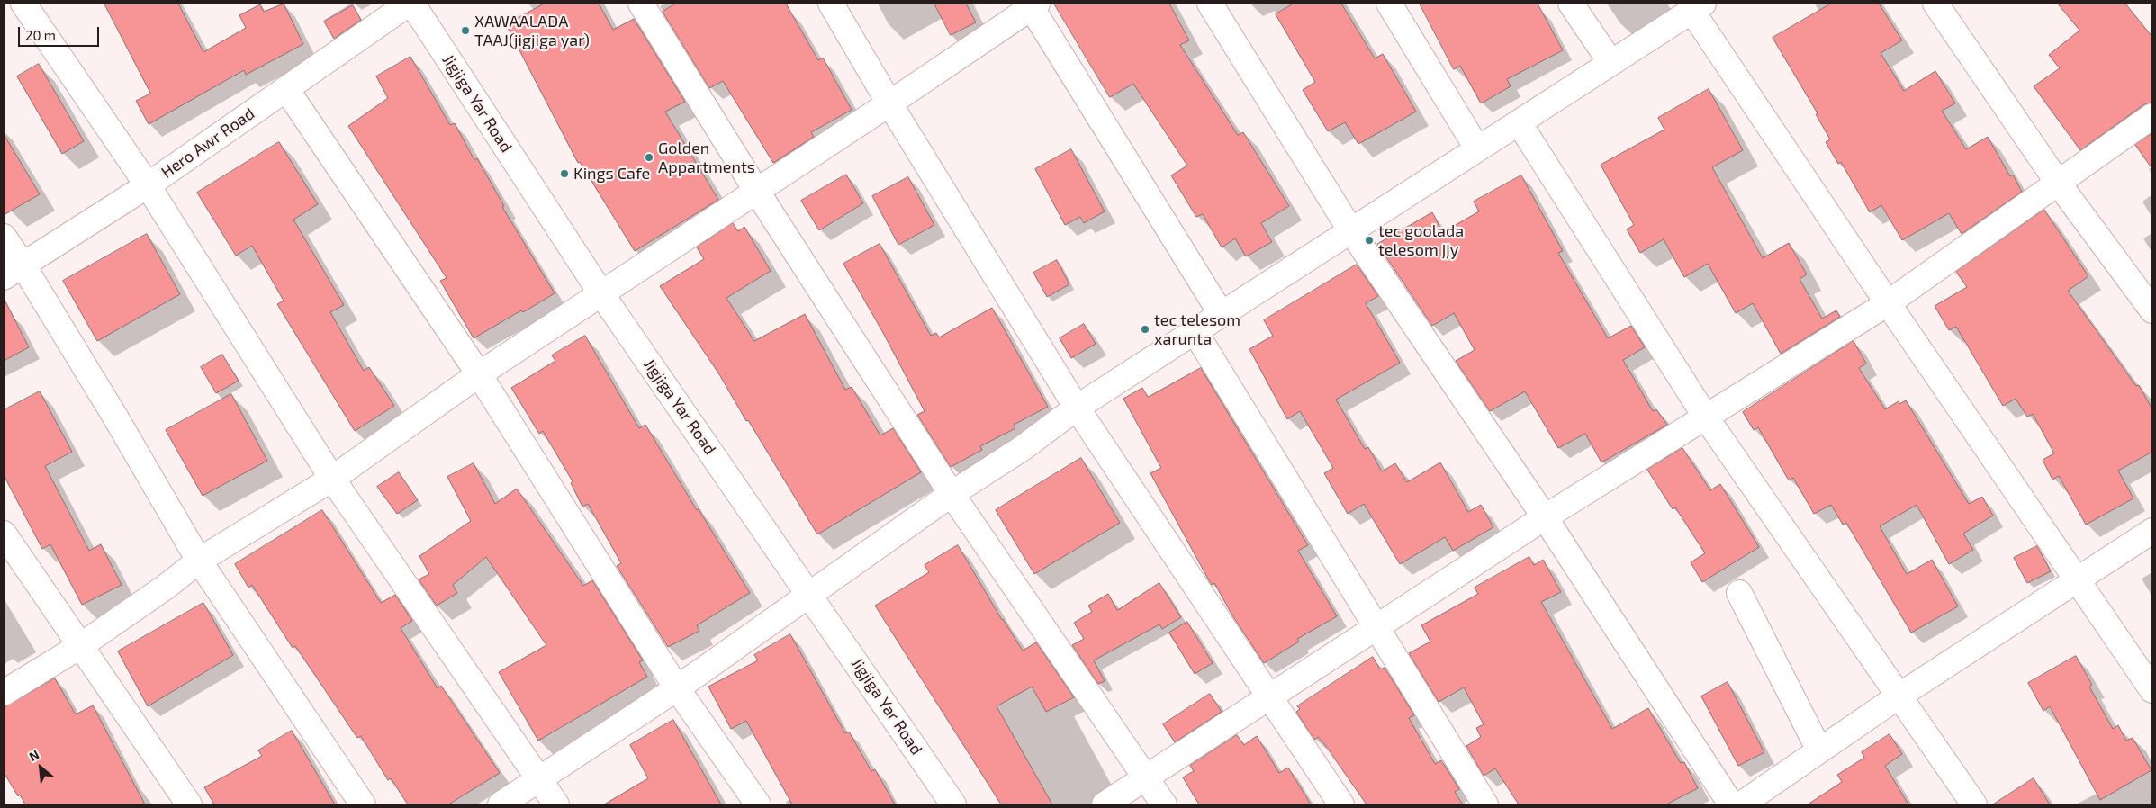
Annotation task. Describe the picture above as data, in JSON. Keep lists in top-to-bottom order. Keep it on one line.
{"streets":{"street":["Jigjiga Yar Road","Hero Awr Road"]},"crossings":[["Jigjiga Yar Road","Hero Awr Road"]],"places":["XAWAALADA TAAJ(jigjiga yar)","Golden Appartments","Kings Cafe","tec goolada telesom jjy","tec telesom xarunta"],"scale_bar":"20 m","north":"top left"}
